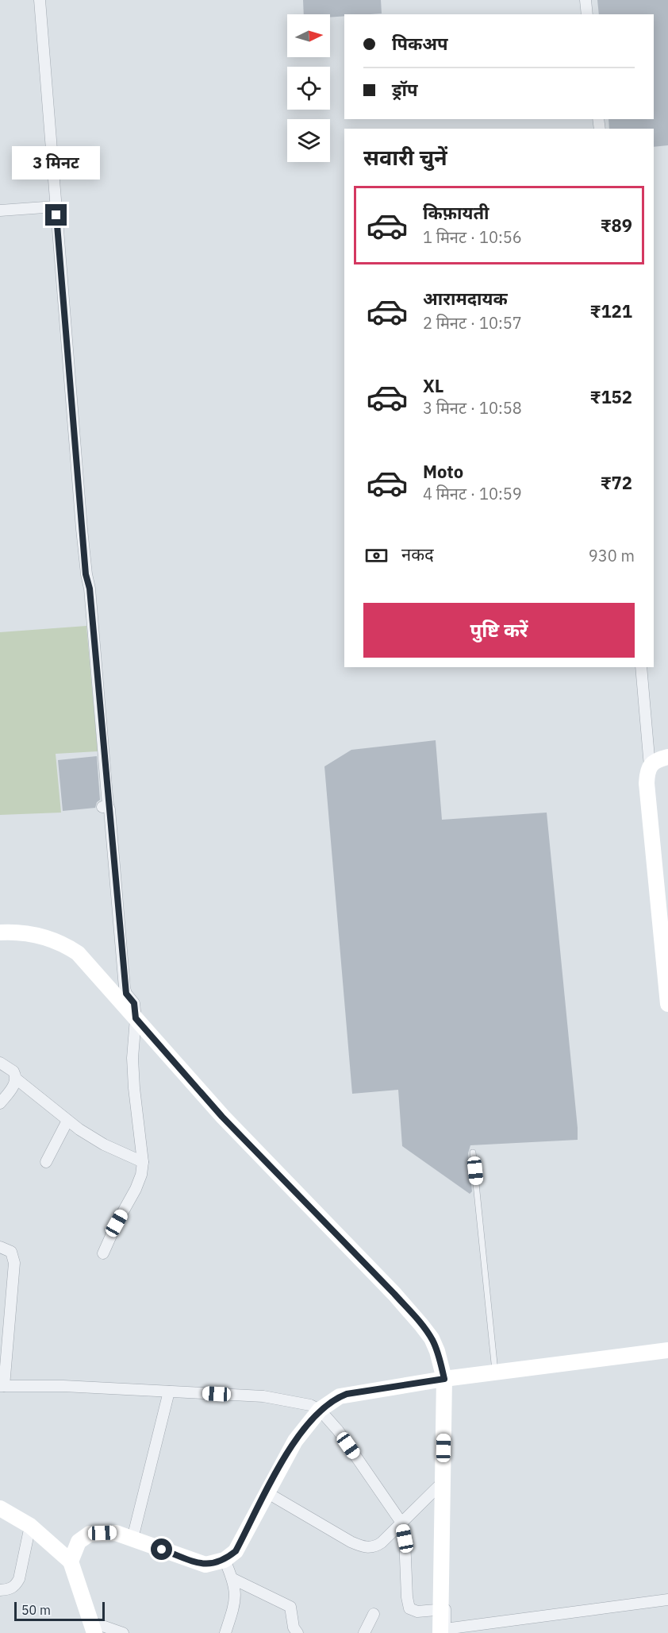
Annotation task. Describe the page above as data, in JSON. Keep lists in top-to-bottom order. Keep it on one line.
{"scale_bar":"50 m","north":"right","page":{"banner":["पिकअप","ड्रॉप"],"heading":"सवारी चुनें","bubble":"3 मिनट","list":[{"name":"किफ़ायती","note":"1 मिनट · 10:56","value":"₹89"},{"name":"आरामदायक","note":"2 मिनट · 10:57","value":"₹121"},{"name":"XL","note":"3 मिनट · 10:58","value":"₹152"},{"name":"Moto","note":"4 मिनट · 10:59","value":"₹72"}],"pay":["नकद","930 m"],"buttons":"पुष्टि करें","scale":"50 m"}}
